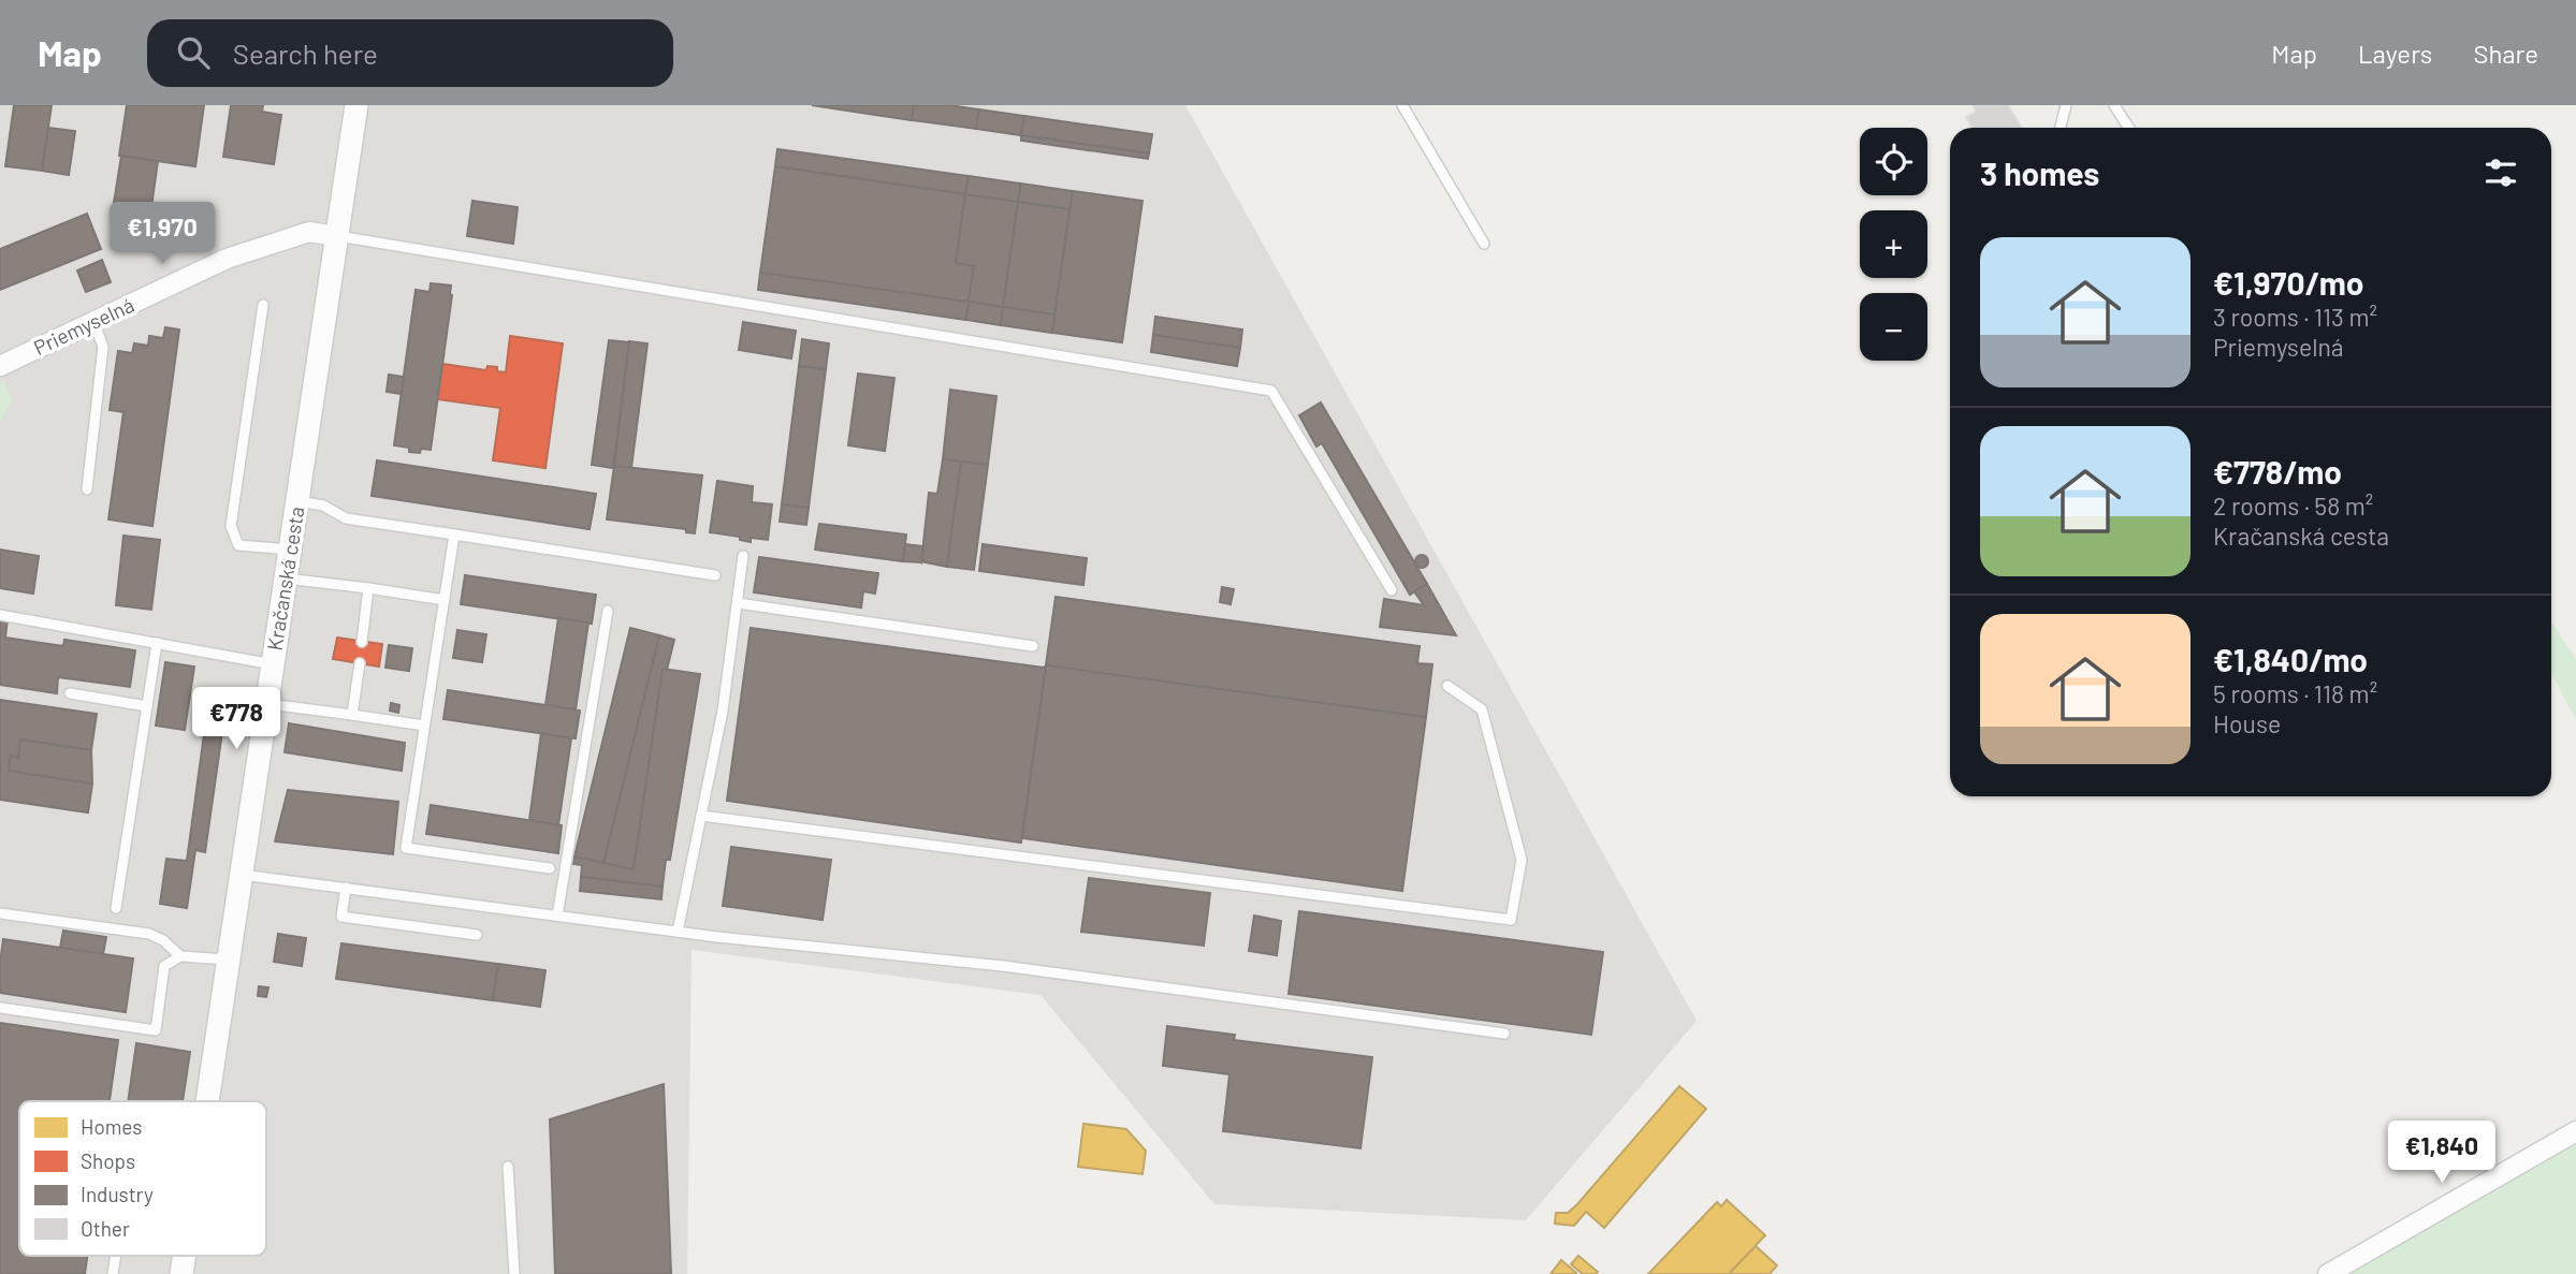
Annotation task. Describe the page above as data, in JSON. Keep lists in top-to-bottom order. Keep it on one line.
{"streets":{"street":["Priemyselná","Kračanská cesta"]},"crossings":[["Priemyselná","Kračanská cesta"]],"legend":["Homes","Shops","Industry","Other"],"page":{"header":"Map","search":"Search here","nav":["Map","Layers","Share"],"map_buttons":["+","−"],"heading":"3 homes","price":["€1,970","€778","€1,840"],"list":[{"name":"€1,970/mo","note":"3 rooms · 113 m² · Priemyselná"},{"name":"€778/mo","note":"2 rooms · 58 m² · Kračanská cesta"},{"name":"€1,840/mo","note":"5 rooms · 118 m² · House"}]}}
